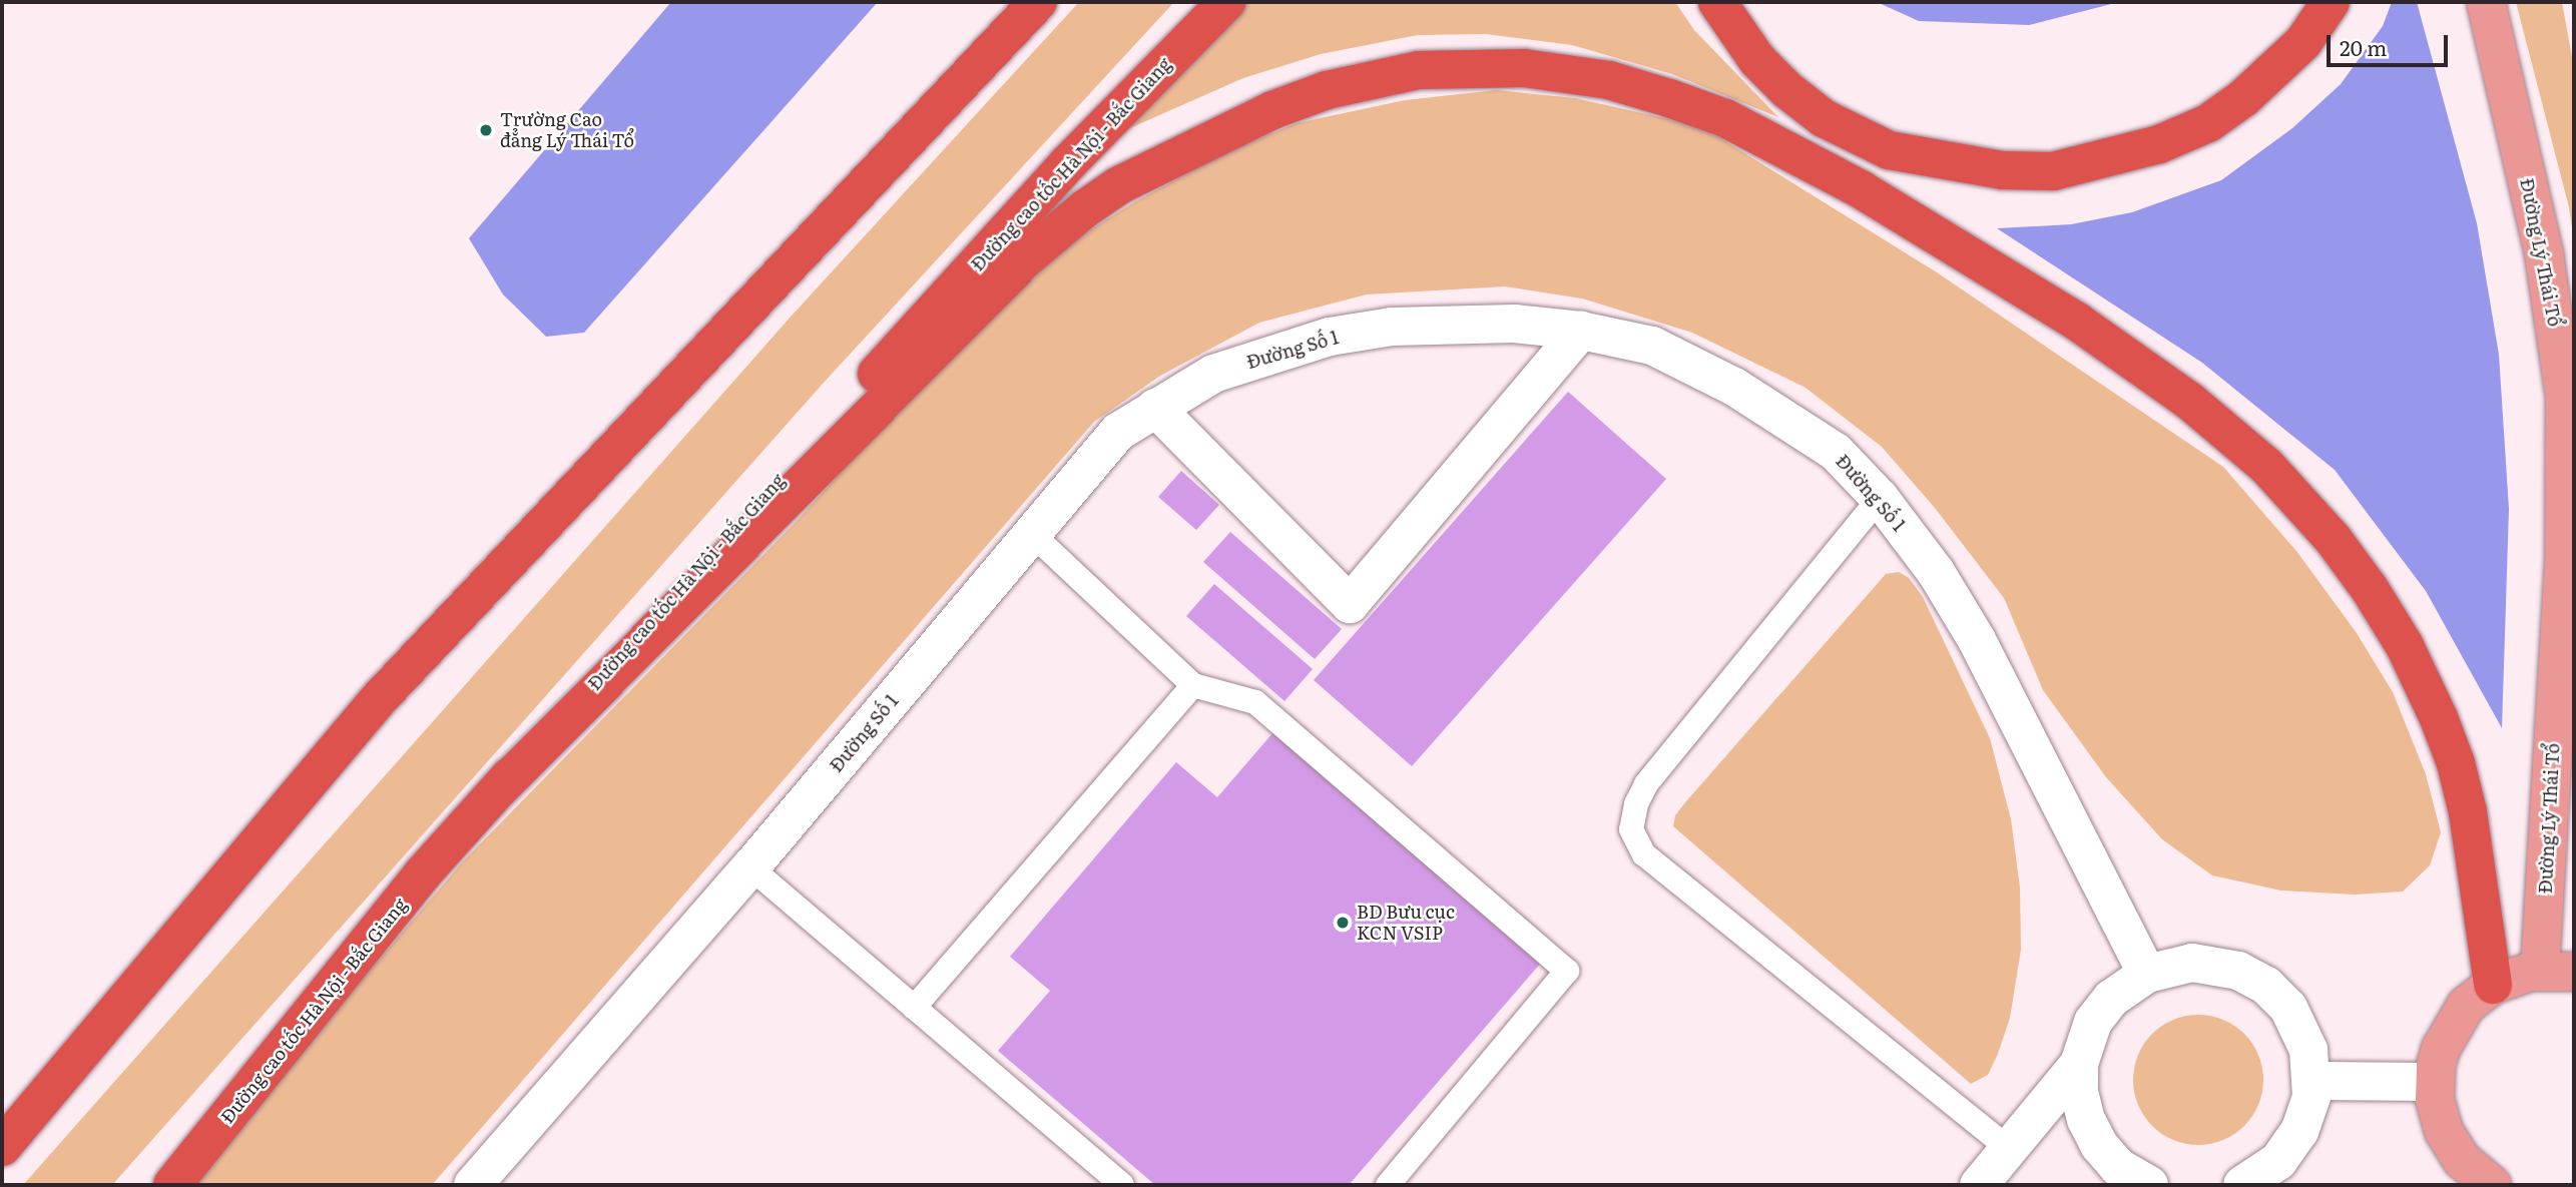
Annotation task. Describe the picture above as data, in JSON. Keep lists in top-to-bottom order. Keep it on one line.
{"streets":{"highway":["Đường cao tốc Hà Nội - Bắc Giang"],"main road":["Đường Lý Thái Tổ"],"street":["Đường Số 1"]},"places":["Trường Cao đẳng Lý Thái Tổ","BD Bưu cục KCN VSIP"],"scale_bar":"20 m"}
